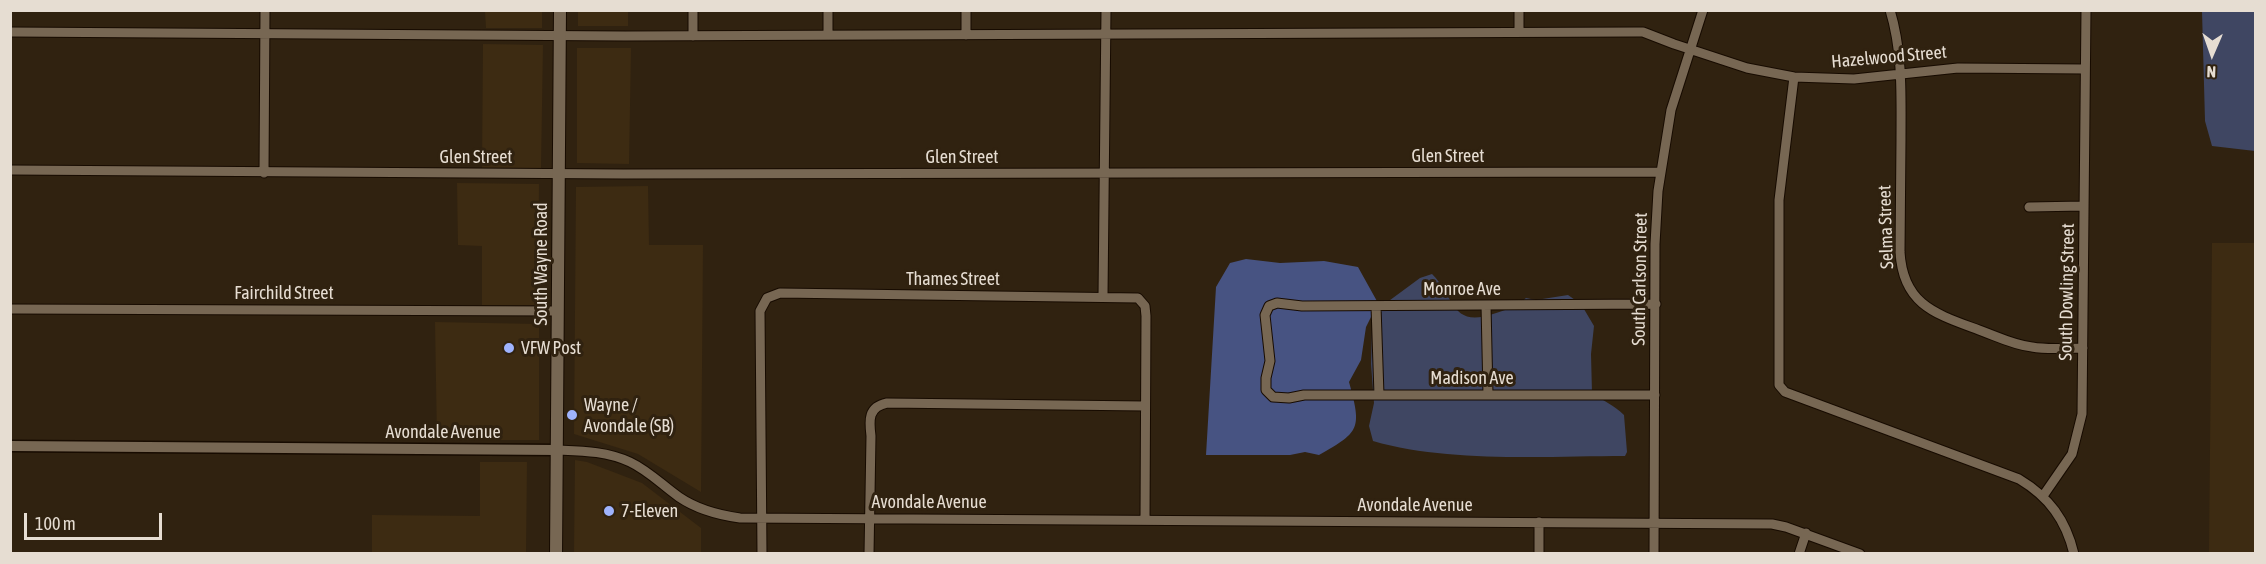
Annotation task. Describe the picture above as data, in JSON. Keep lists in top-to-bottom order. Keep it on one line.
{"streets":{"main road":["South Wayne Road"],"street":["Hazelwood Street","Glen Street","Selma Street","Thames Street","South Carlson Street","Monroe Ave","South Dowling Street","Fairchild Street","Madison Ave","Avondale Avenue"]},"crossings":[["Hazelwood Street","Selma Street"],["Hazelwood Street","South Wayne Road"],["Hazelwood Street","South Carlson Street"],["Hazelwood Street","South Dowling Street"],["Glen Street","South Wayne Road"],["Glen Street","South Carlson Street"],["Selma Street","South Dowling Street"],["South Wayne Road","Fairchild Street"],["South Wayne Road","Avondale Avenue"],["Thames Street","Avondale Avenue"],["South Carlson Street","Monroe Ave"],["South Carlson Street","Madison Ave"],["South Carlson Street","Avondale Avenue"],["Monroe Ave","Madison Ave"]],"places":["VFW Post","Wayne / Avondale (SB)","7-Eleven"],"scale_bar":"100 m","north":"bottom"}
